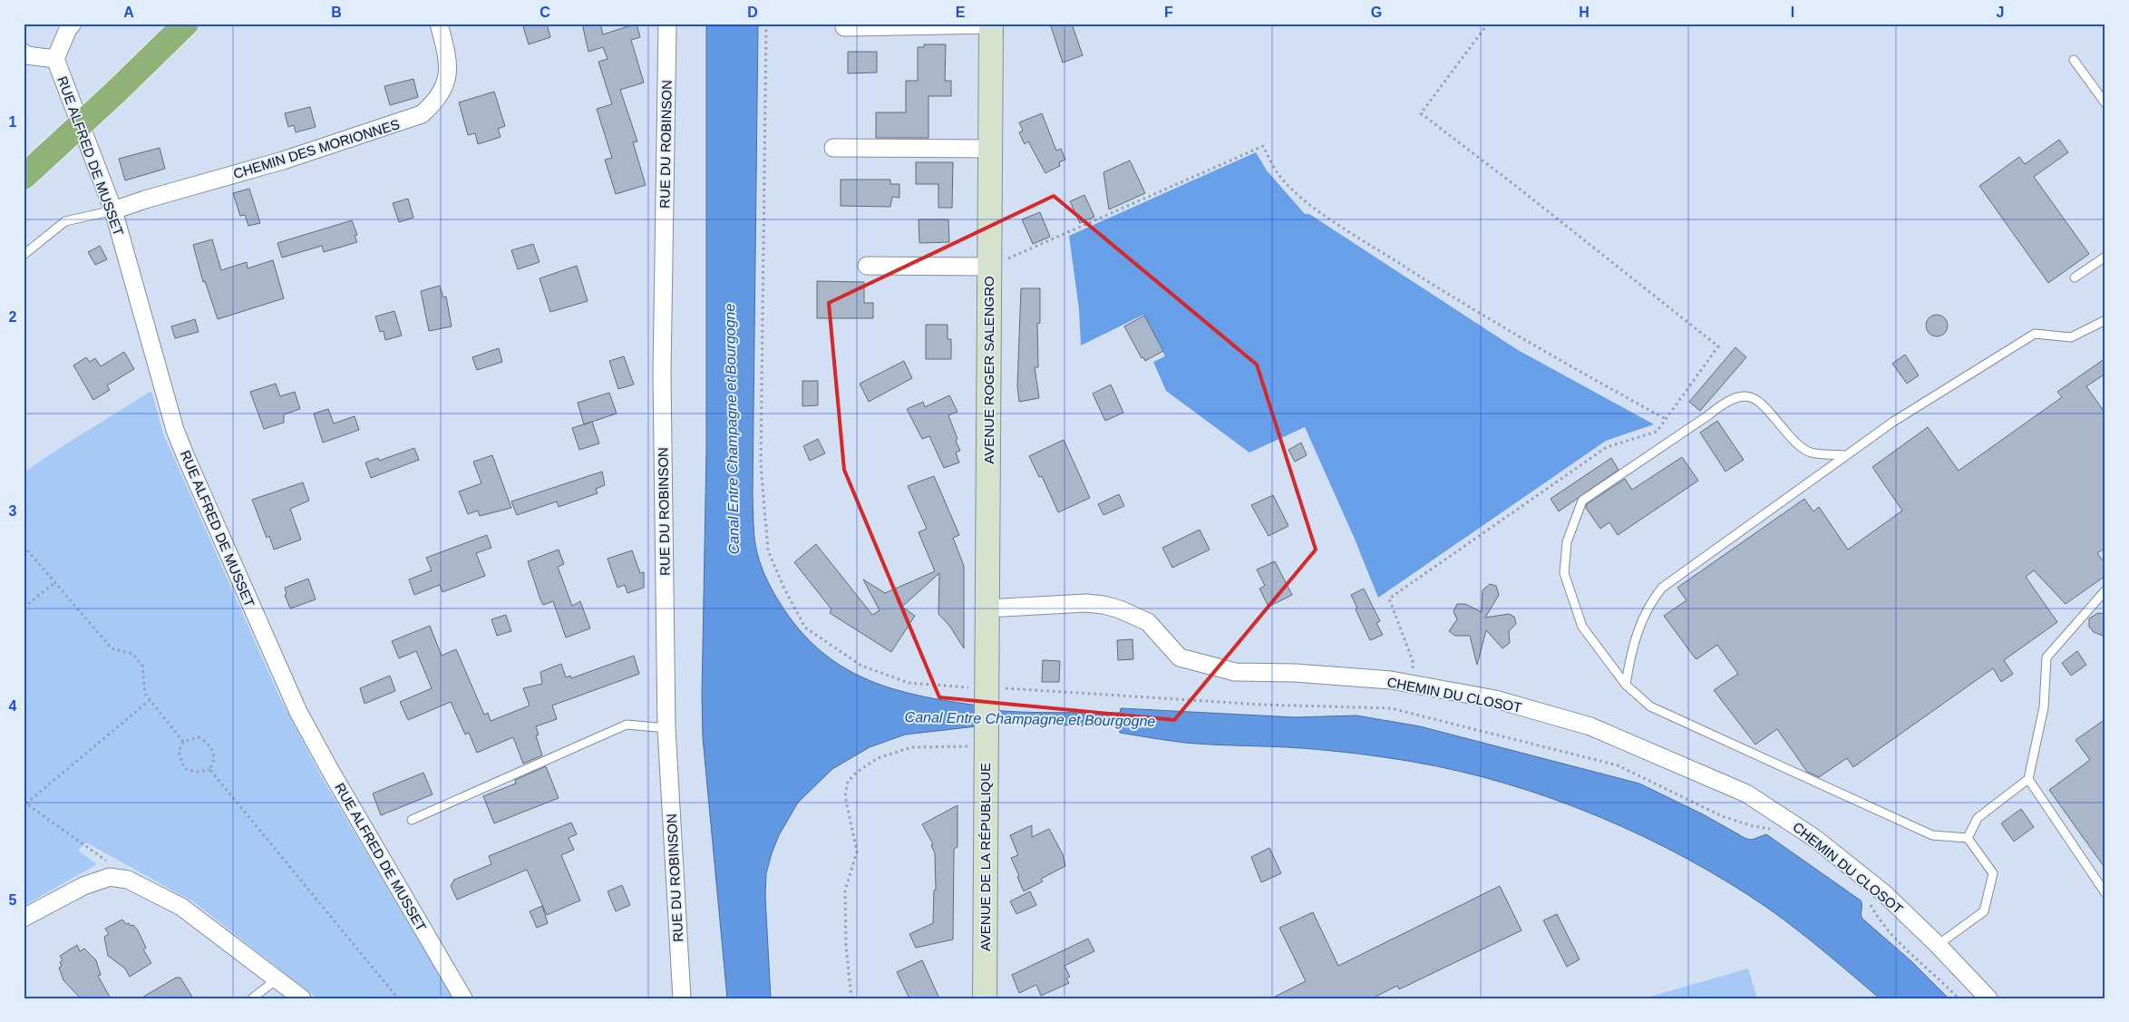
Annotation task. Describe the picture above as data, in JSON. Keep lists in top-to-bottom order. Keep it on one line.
{"streets":{"main road":["AVENUE ROGER SALENGRO","AVENUE DE LA RÉPUBLIQUE"],"street":["RUE DU ROBINSON","CHEMIN DES MORIONNES","RUE ALFRED DE MUSSET","CHEMIN DU CLOSOT"]},"crossings":[["CHEMIN DES MORIONNES","RUE ALFRED DE MUSSET"],["AVENUE ROGER SALENGRO","CHEMIN DU CLOSOT"],["AVENUE ROGER SALENGRO","AVENUE DE LA RÉPUBLIQUE"]],"water":["Canal Entre Champagne et Bourgogne"],"grid":{"columns":["A","B","C","D","E","F","G","H","I","J"],"rows":["1","2","3","4","5"]}}
